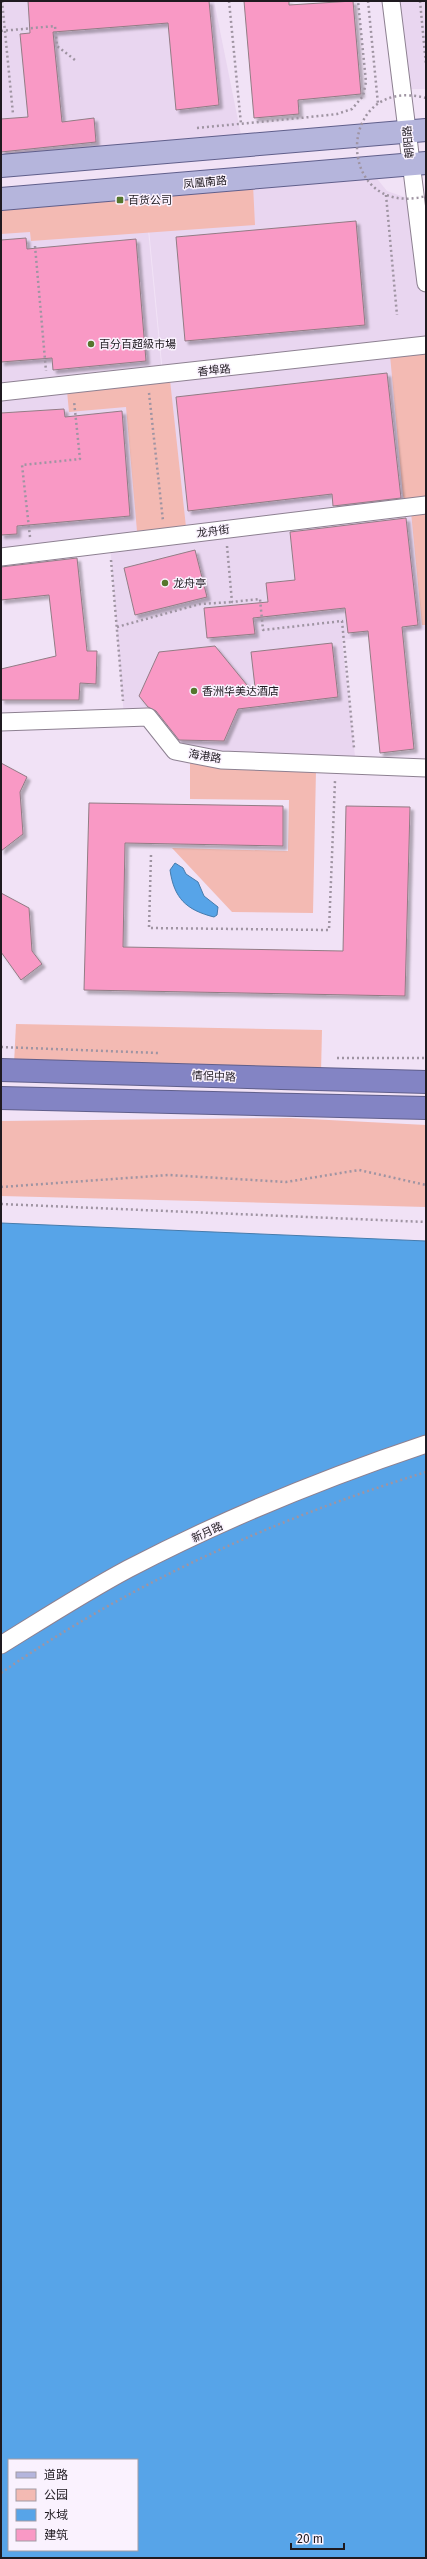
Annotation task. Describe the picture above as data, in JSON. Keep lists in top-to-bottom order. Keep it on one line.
{"streets":{"highway":["情侶中路"],"main road":["凤凰南路"],"street":["朝阳路","香埠路","龙舟街","海港路","新月路"]},"crossings":[["朝阳路","凤凰南路"]],"places":{"transit":["百货公司"],"other":["百分百超級市場","龙舟亭","香洲华美达酒店"]},"legend":["道路","公园","水域","建筑"],"scale_bar":"20 m"}
